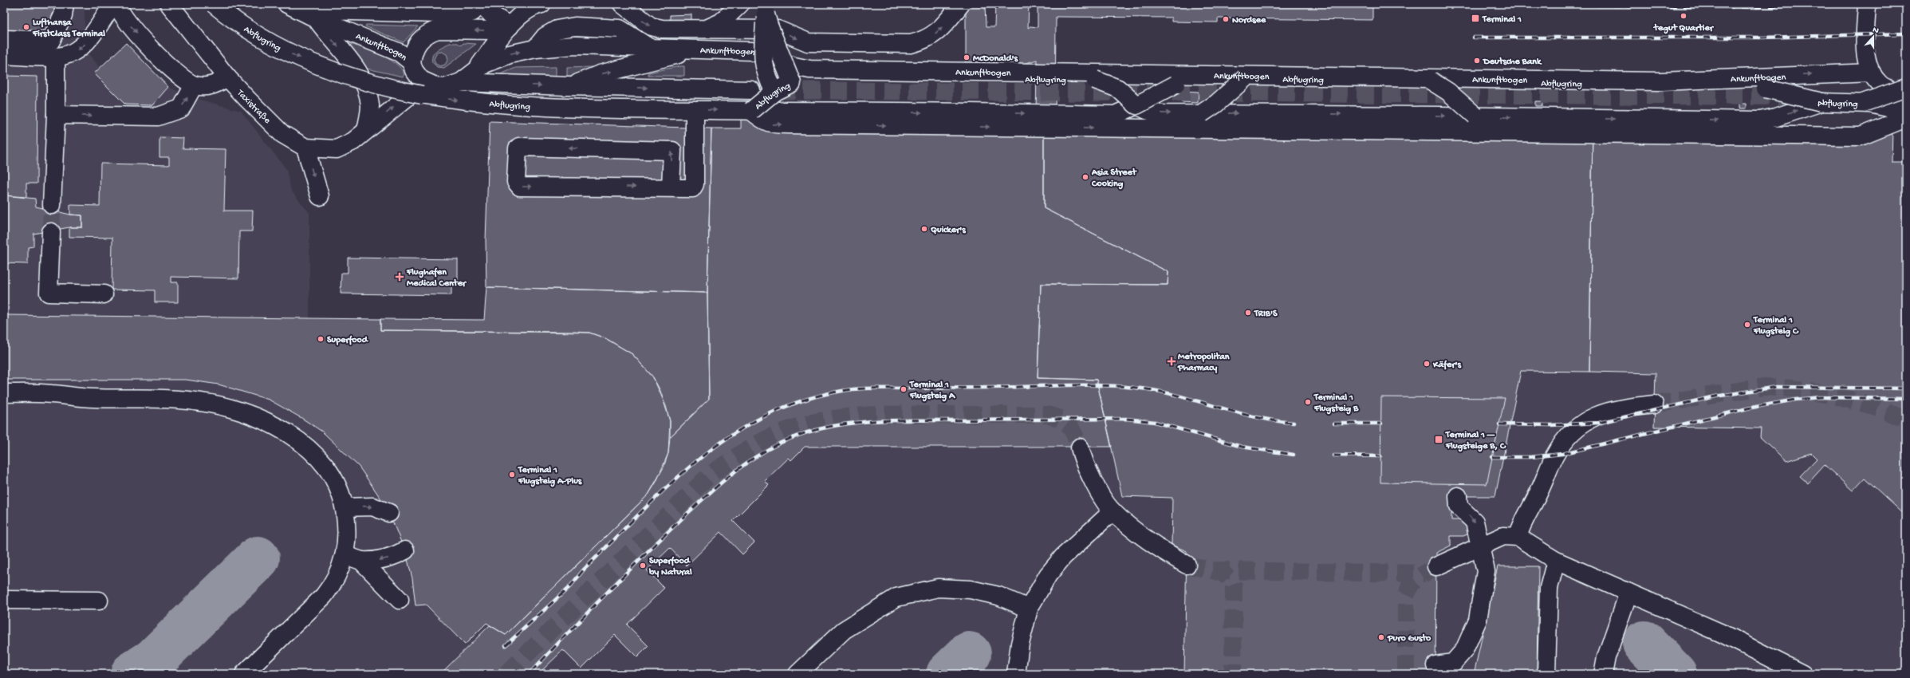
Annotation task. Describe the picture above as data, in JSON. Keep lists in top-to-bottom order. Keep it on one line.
{"streets":{"street":["Abflugring","Ankunftbogen","Taxistraße"]},"crossings":[["Ankunftbogen","Taxistraße"]],"places":{"other":["tegut Quartier","Nordsee","Lufthansa FirstClass Terminal","McDonald's","Deutsche Bank","Asia Street Cooking","Quicker's","TRIB'S","Terminal 1 Flugsteig C","Superfood","Käfer's","Terminal 1 Flugsteig A","Terminal 1 Flugsteig B","Terminal 1 Flugsteig A-Plus","Superfood by Natural","Puro Gusto"],"transit":["Terminal 1","Terminal 1 — Flugsteige B, C"],"health":["Flughafen Medical Center","Metropolitan Pharmacy"]},"north":"top"}
